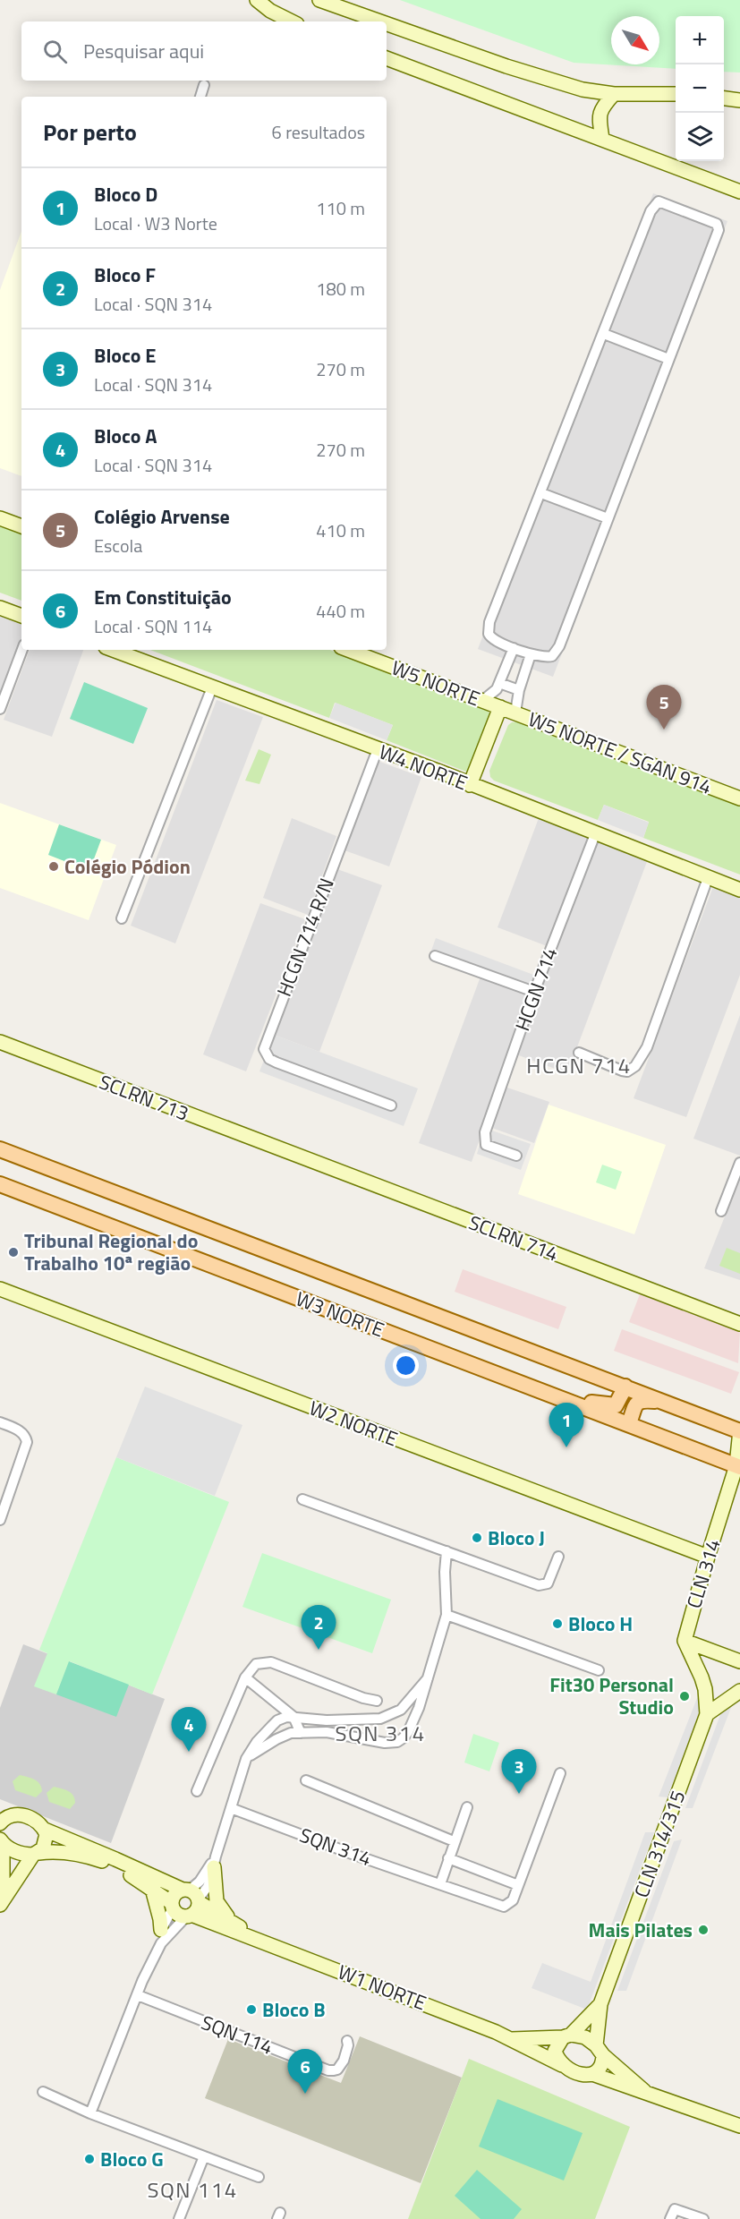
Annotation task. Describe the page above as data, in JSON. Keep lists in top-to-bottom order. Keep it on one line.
{"streets":{"main road":["W3 NORTE"],"street":["W5 NORTE","W5 NORTE / SGAN 914","W4 NORTE","HCGN 714 R/N","HCGN 714","SCLRN 713","SCLRN 714","W2 NORTE","CLN 314","CLN 314/315","SQN 314","W1 NORTE","SQN 114"]},"crossings":[["W5 NORTE","W5 NORTE / SGAN 914"],["W4 NORTE","HCGN 714 R/N"],["W4 NORTE","HCGN 714"],["SCLRN 713","SCLRN 714"],["W3 NORTE","CLN 314"],["W2 NORTE","CLN 314"],["CLN 314/315","W1 NORTE"]],"districts":["HCGN 714","SQN 314","SQN 114"],"places":["Colégio Pódion","Tribunal Regional do Trabalho 10ª região","Bloco J","Bloco H","Fit30 Personal Studio","Mais Pilates","Bloco B","Bloco G"],"north":"bottom right","page":{"map_buttons":["+","−"],"search":"Pesquisar aqui","heading":["Por perto","6 resultados"],"list":[{"mark":"1","name":"Bloco D","note":"Local · W3 Norte","value":"110 m"},{"mark":"2","name":"Bloco F","note":"Local · SQN 314","value":"180 m"},{"mark":"3","name":"Bloco E","note":"Local · SQN 314","value":"270 m"},{"mark":"4","name":"Bloco A","note":"Local · SQN 314","value":"270 m"},{"mark":"5","name":"Colégio Arvense","note":"Escola","value":"410 m"},{"mark":"6","name":"Em Constituição","note":"Local · SQN 114","value":"440 m"}],"pins":["5","1","2","4","3","6"]}}
